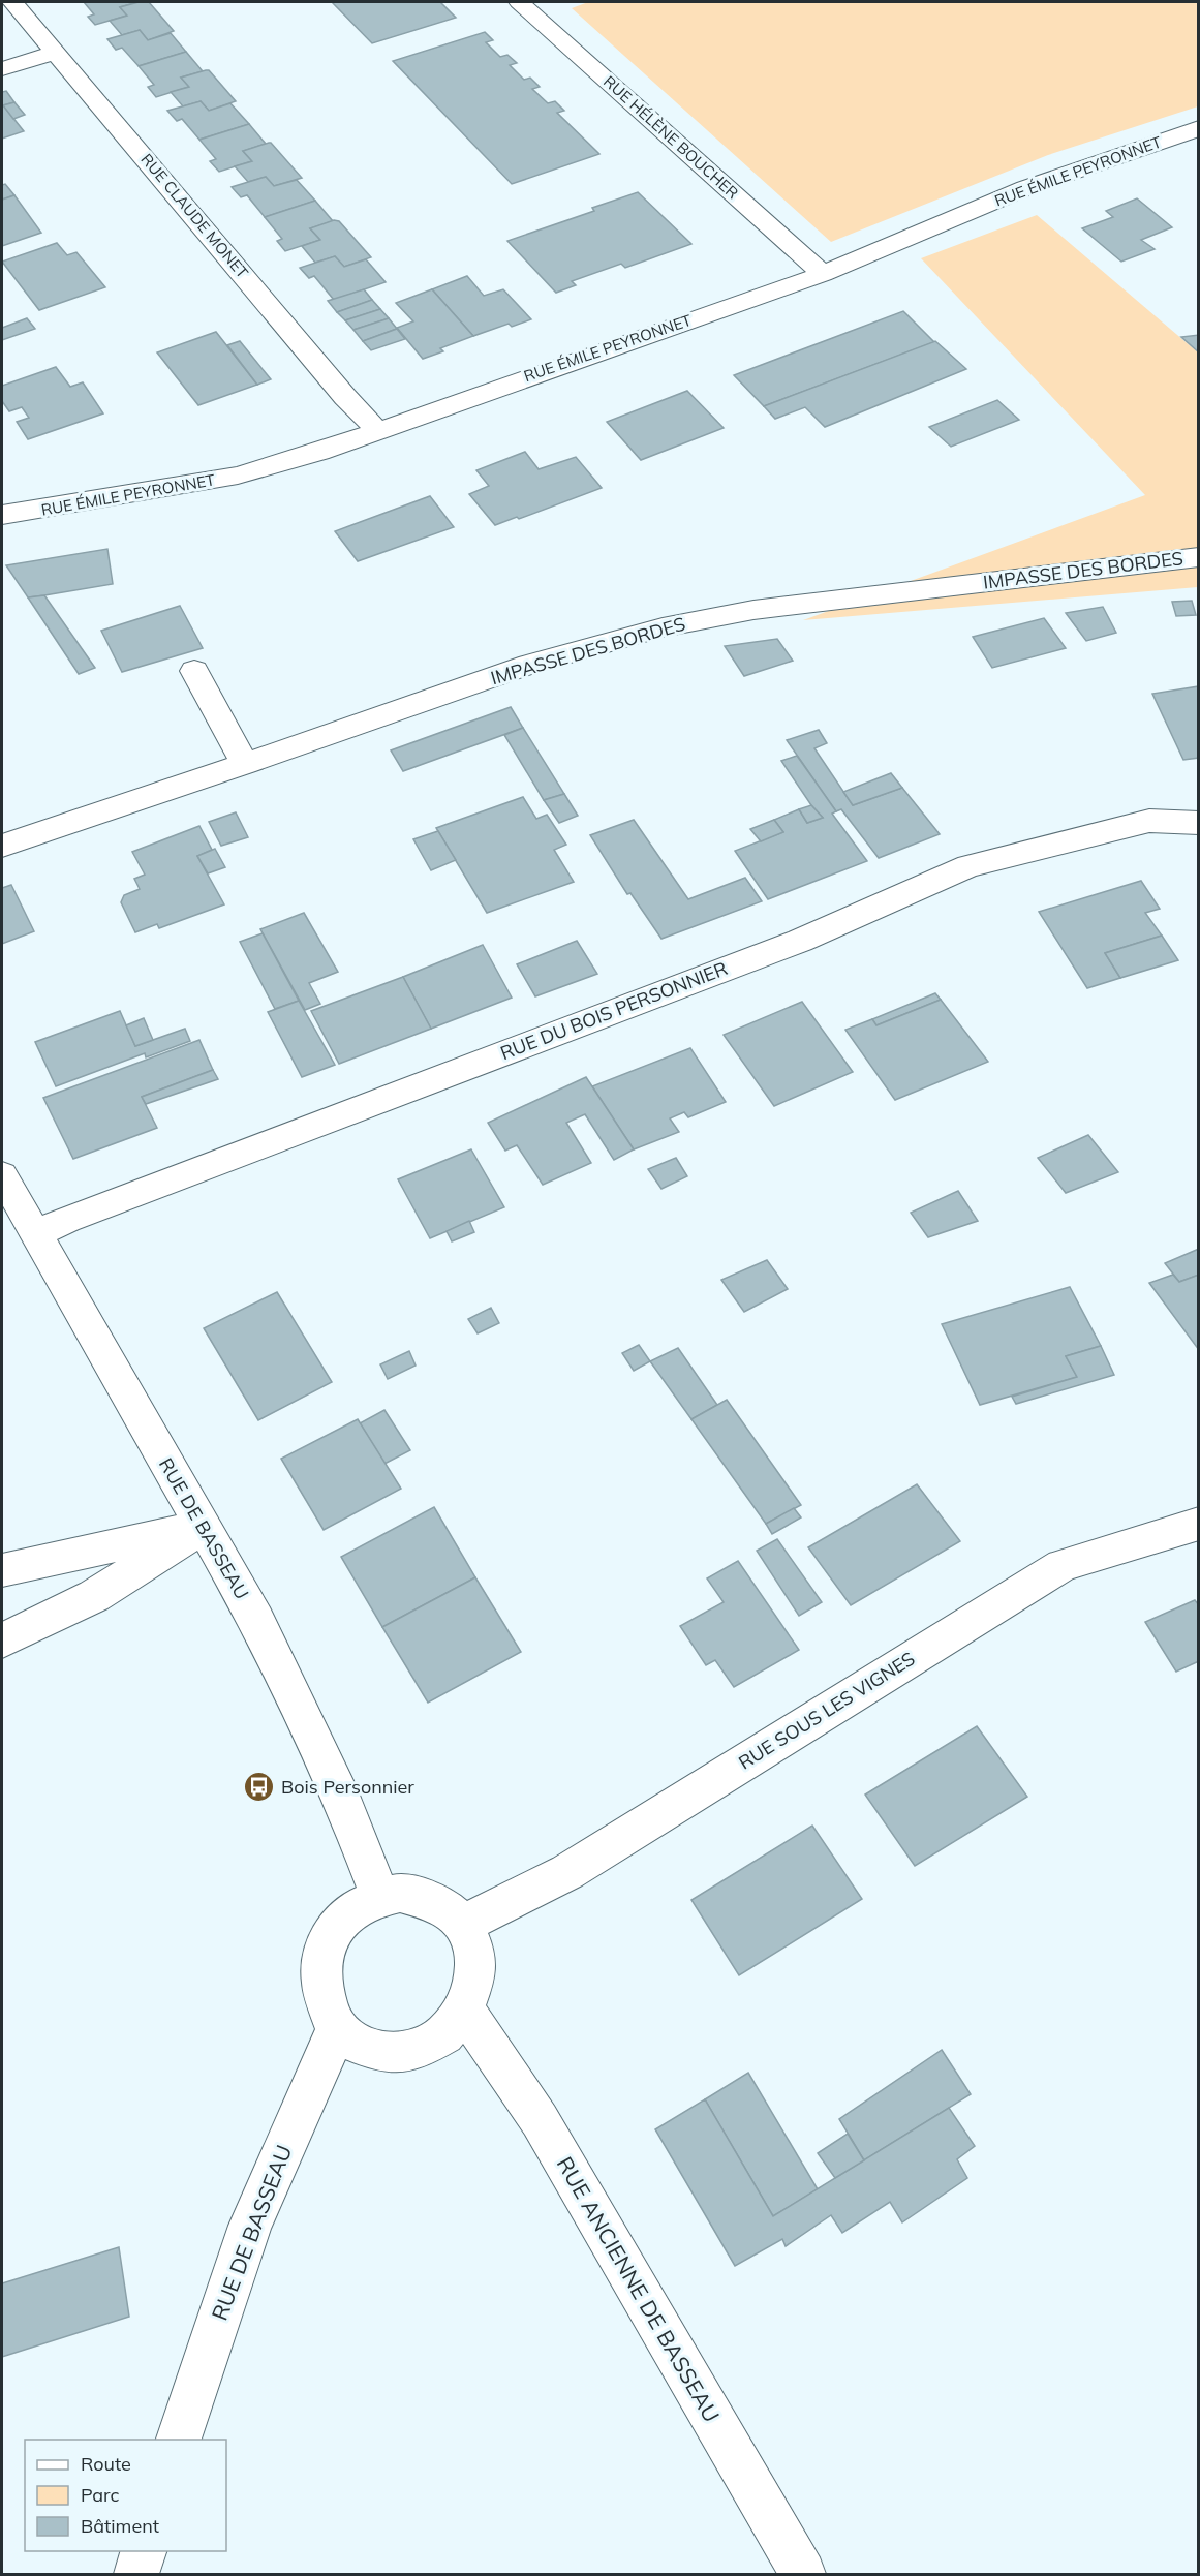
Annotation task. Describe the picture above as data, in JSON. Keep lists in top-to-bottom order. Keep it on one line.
{"streets":{"street":["RUE HÉLÈNE BOUCHER","RUE ÉMILE PEYRONNET","RUE CLAUDE MONET","IMPASSE DES BORDES","RUE DU BOIS PERSONNIER","RUE DE BASSEAU","RUE SOUS LES VIGNES","RUE ANCIENNE DE BASSEAU"]},"crossings":[["RUE HÉLÈNE BOUCHER","RUE ÉMILE PEYRONNET"],["RUE ÉMILE PEYRONNET","RUE CLAUDE MONET"],["RUE DU BOIS PERSONNIER","RUE DE BASSEAU"],["RUE DE BASSEAU","RUE SOUS LES VIGNES"],["RUE DE BASSEAU","RUE ANCIENNE DE BASSEAU"],["RUE SOUS LES VIGNES","RUE ANCIENNE DE BASSEAU"]],"places":{"bus stop":["Bois Personnier"]},"legend":["Route","Parc","Bâtiment"]}
